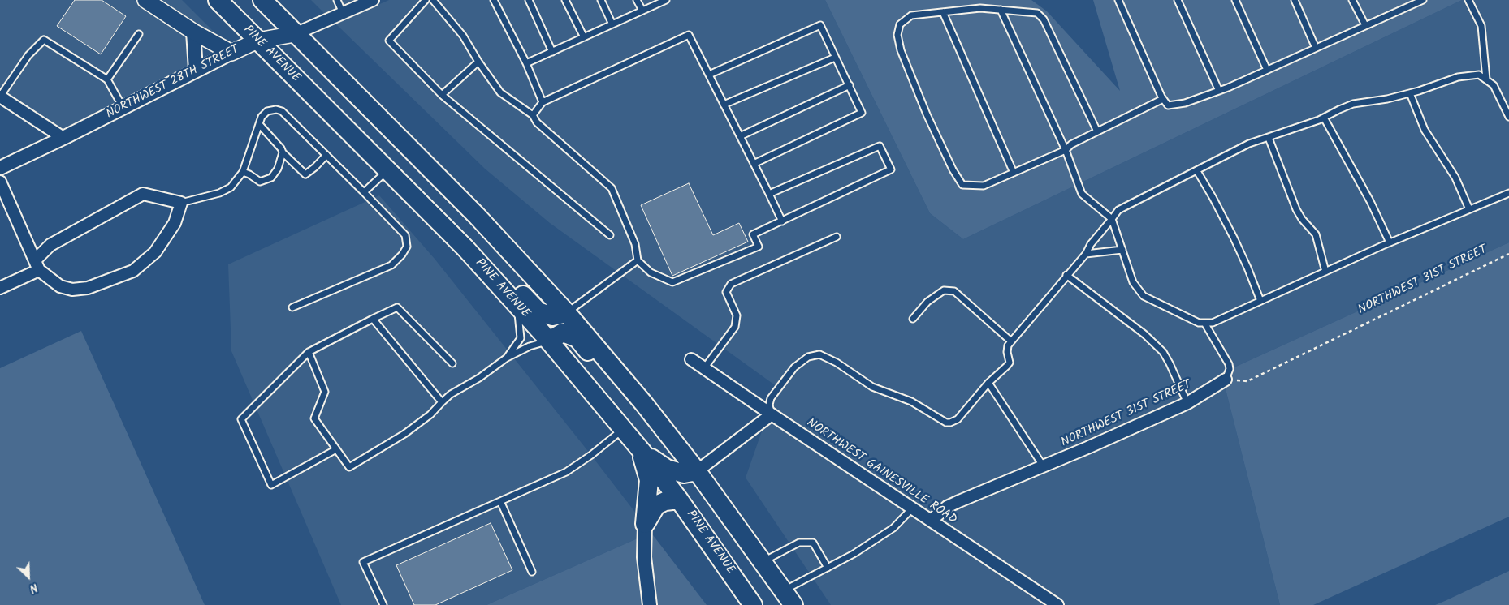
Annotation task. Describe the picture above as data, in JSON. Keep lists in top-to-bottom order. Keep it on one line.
{"streets":{"highway":["PINE AVENUE"],"main road":["NORTHWEST 28TH STREET"],"street":["NORTHWEST 31ST STREET","NORTHWEST GAINESVILLE ROAD"]},"crossings":[["PINE AVENUE","NORTHWEST 28TH STREET"],["NORTHWEST 31ST STREET","NORTHWEST GAINESVILLE ROAD"]],"north":"bottom right"}
